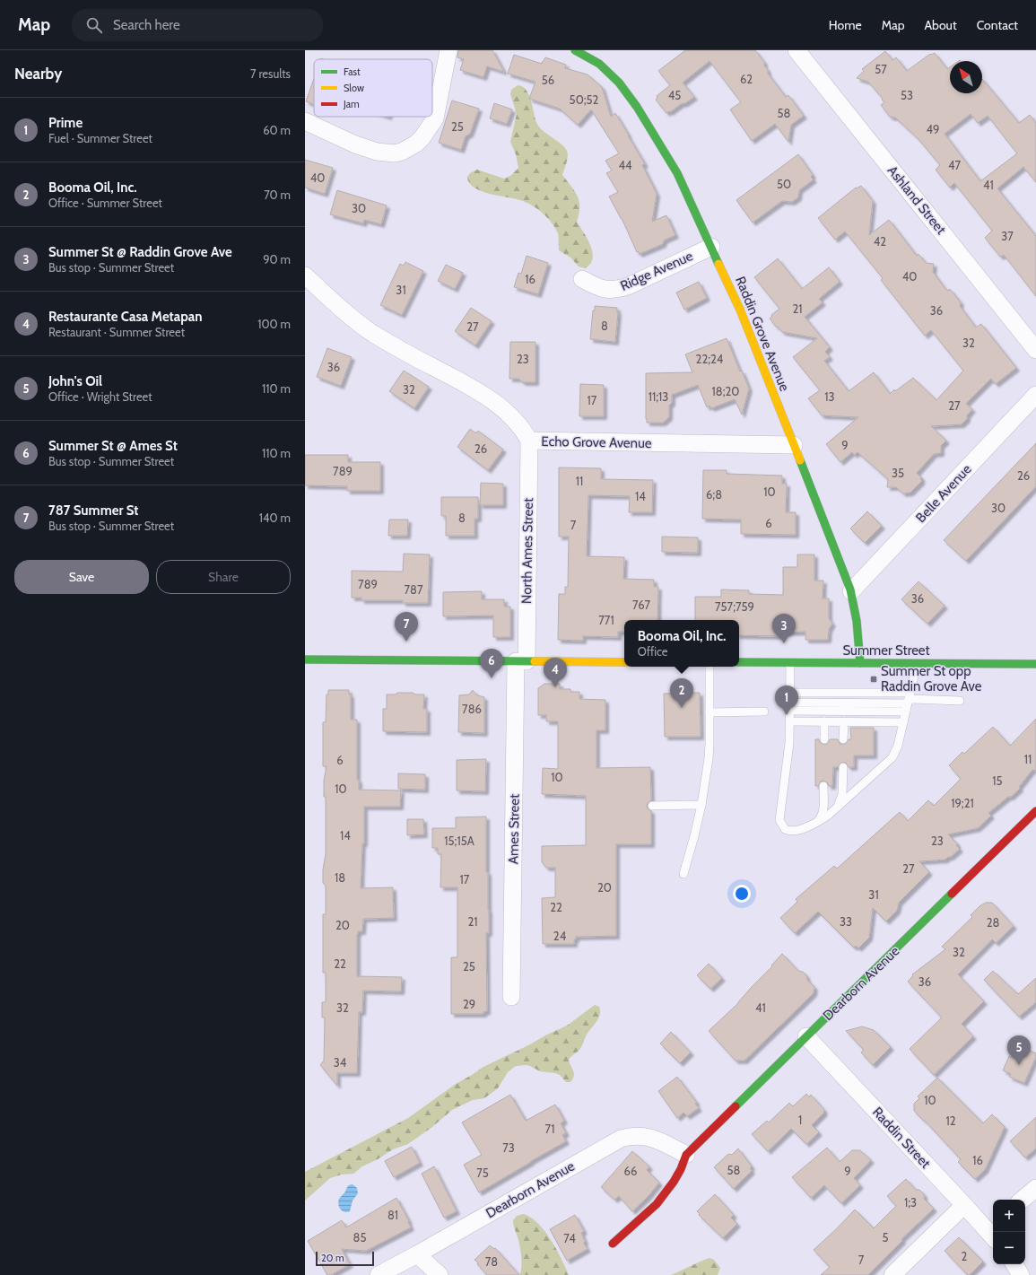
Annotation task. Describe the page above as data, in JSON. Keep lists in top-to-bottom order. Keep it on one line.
{"streets":{"street":["Ashland Street","Ridge Avenue","Raddin Grove Avenue","Echo Grove Avenue","Belle Avenue","North Ames Street","Summer Street","Ames Street","Dearborn Avenue","Raddin Street"]},"crossings":[["Ridge Avenue","Raddin Grove Avenue"],["Raddin Grove Avenue","Echo Grove Avenue"],["Raddin Grove Avenue","Belle Avenue"],["Raddin Grove Avenue","Summer Street"],["Echo Grove Avenue","North Ames Street"],["North Ames Street","Ames Street"],["Dearborn Avenue","Raddin Street"]],"places":{"transit":["Summer St opp Raddin Grove Ave"]},"house_numbers":["57","62","56","45","53","50;52","58","25","49","44","47","40","50","41","30","37","42","40","16","31","21","36","8","27","32","23","22;24","36","32","18;20","11;13","13","17","27","9","26","789","35","26","11","10","6;8","14","30","8","6","7","789","787","36","767","757;759","771","786","11","6","10","15","10","19;21","14","15;15A","23","27","18","17","20","31","22","21","33","28","20","24","32","22","25","36","29","32","41","34","10","1","12","71","73","16","58","66","9","75","1;3","81","85","5","74","2","7","78"],"legend":["Fast","Slow","Jam"],"scale_bar":"20 m","north":"top left","page":{"header":"Map","search":"Search here","nav":["Home","Map","About","Contact"],"heading":["Nearby","7 results"],"list":[{"mark":"1","name":"Prime","note":"Fuel · Summer Street","value":"60 m"},{"mark":"2","name":"Booma Oil, Inc.","note":"Office · Summer Street","value":"70 m"},{"mark":"3","name":"Summer St @ Raddin Grove Ave","note":"Bus stop · Summer Street","value":"90 m"},{"mark":"4","name":"Restaurante Casa Metapan","note":"Restaurant · Summer Street","value":"100 m"},{"mark":"5","name":"John's Oil","note":"Office · Wright Street","value":"110 m"},{"mark":"6","name":"Summer St @ Ames St","note":"Bus stop · Summer Street","value":"110 m"},{"mark":"7","name":"787 Summer St","note":"Bus stop · Summer Street","value":"140 m"}],"buttons":["Save","Share"],"pins":["7","3","6","4","2","1","5"],"popup":["Booma Oil, Inc.","Office"],"map_buttons":["+","−"],"scale":"20 m"}}
